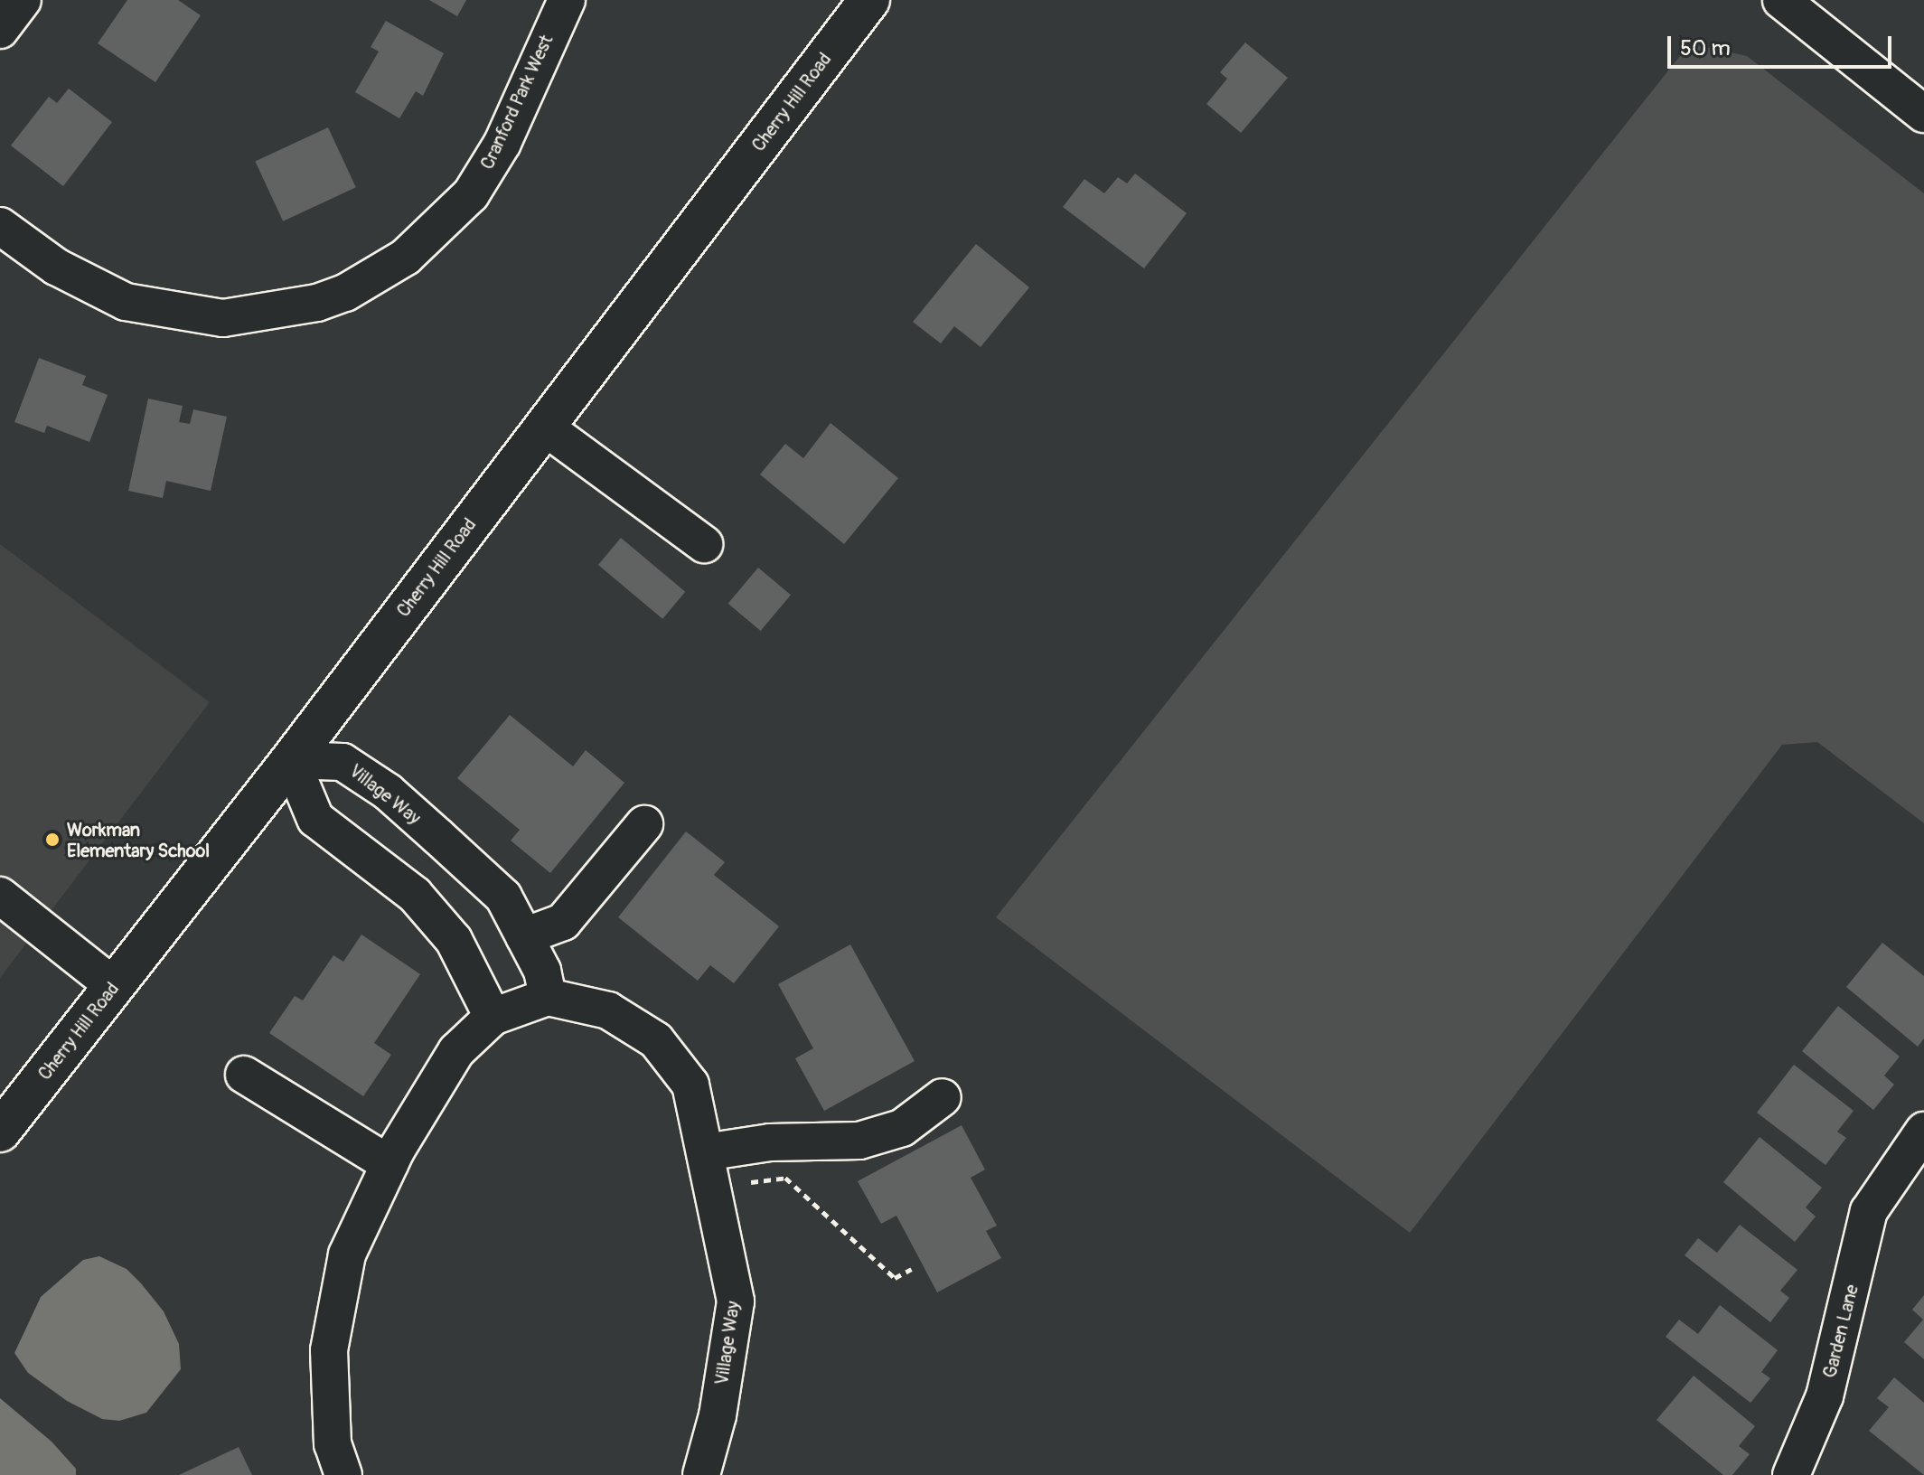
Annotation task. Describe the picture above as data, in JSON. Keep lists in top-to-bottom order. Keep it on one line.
{"streets":{"main road":["Cherry Hill Road"],"street":["Cranford Park West","Village Way","Garden Lane"]},"crossings":[["Cherry Hill Road","Village Way"]],"places":["Workman Elementary School"],"scale_bar":"50 m"}
